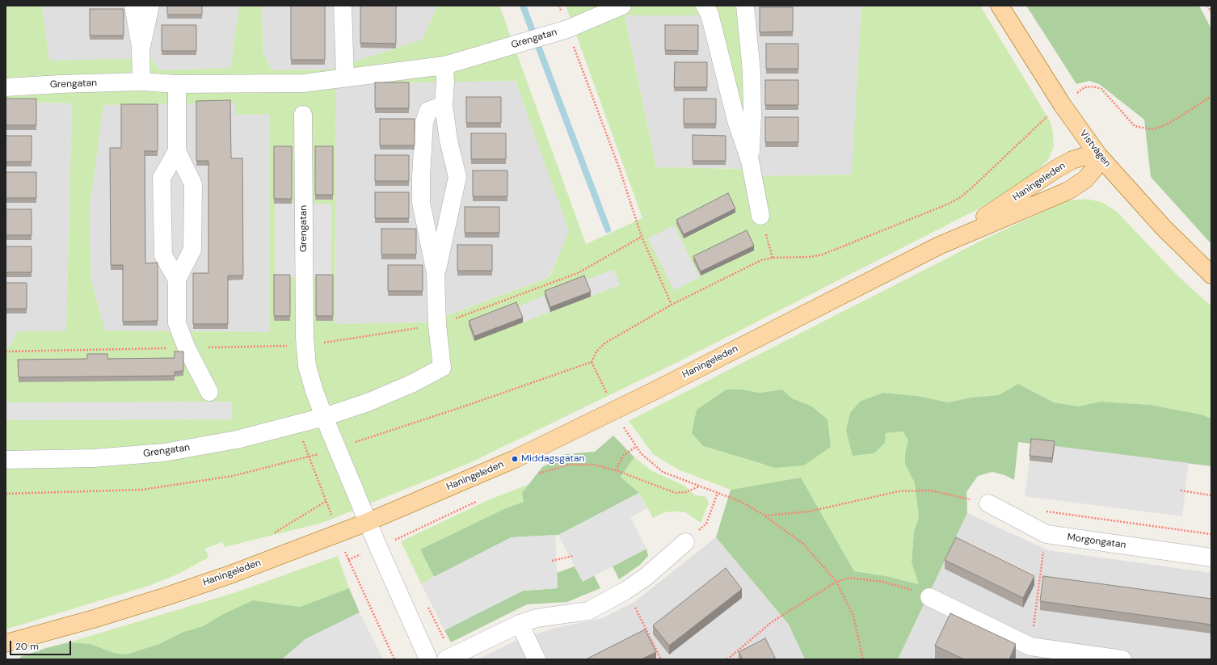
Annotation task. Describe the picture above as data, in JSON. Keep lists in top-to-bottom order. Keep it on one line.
{"streets":{"main road":["Vistvägen","Haningeleden"],"street":["Grengatan","Morgongatan"]},"crossings":[["Grengatan","Haningeleden"],["Vistvägen","Haningeleden"]],"places":["Middagsgatan"],"scale_bar":"20 m"}
